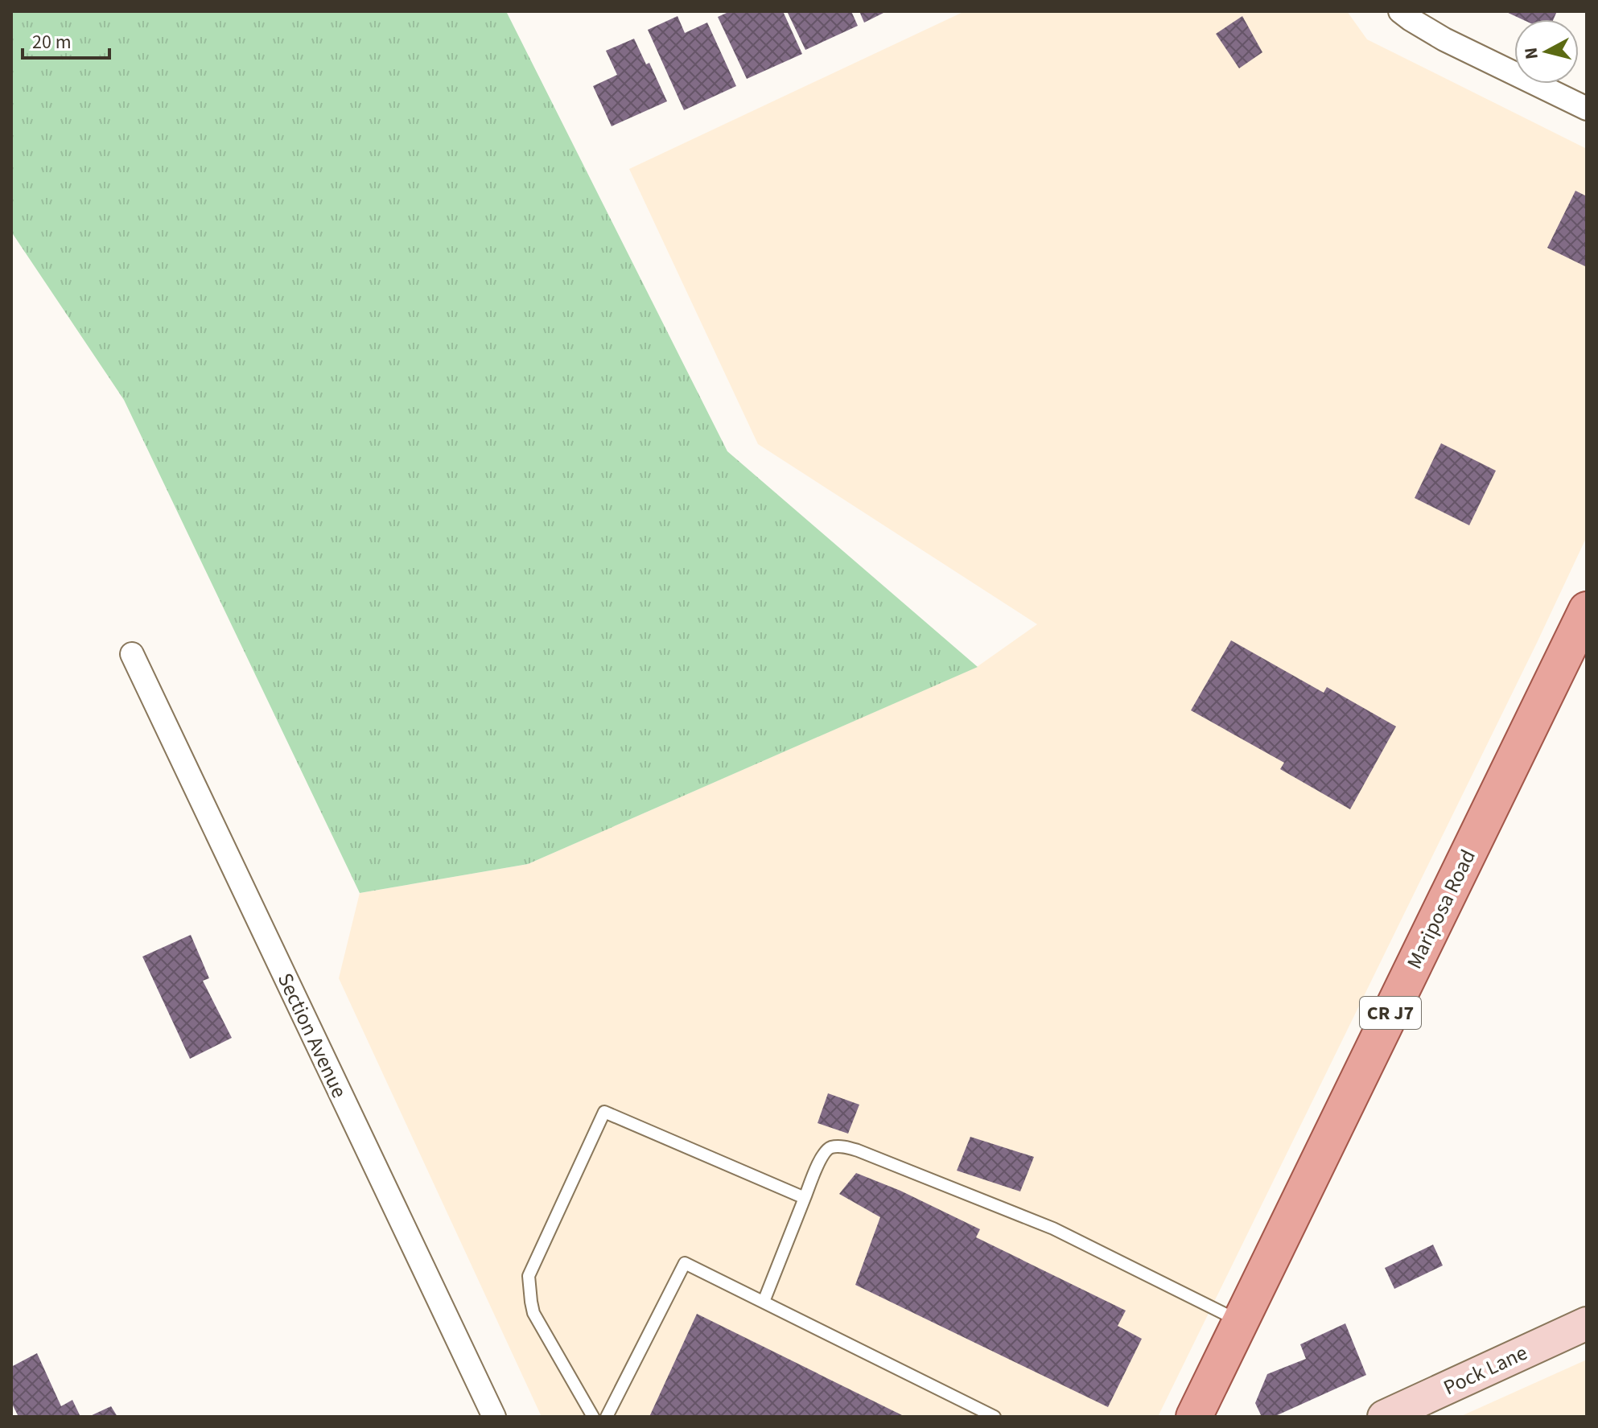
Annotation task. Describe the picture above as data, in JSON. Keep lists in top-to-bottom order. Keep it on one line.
{"streets":{"main road":["Mariposa Road","CR J7"],"street":["Section Avenue","Pock Lane"]},"scale_bar":"20 m","north":"left"}
